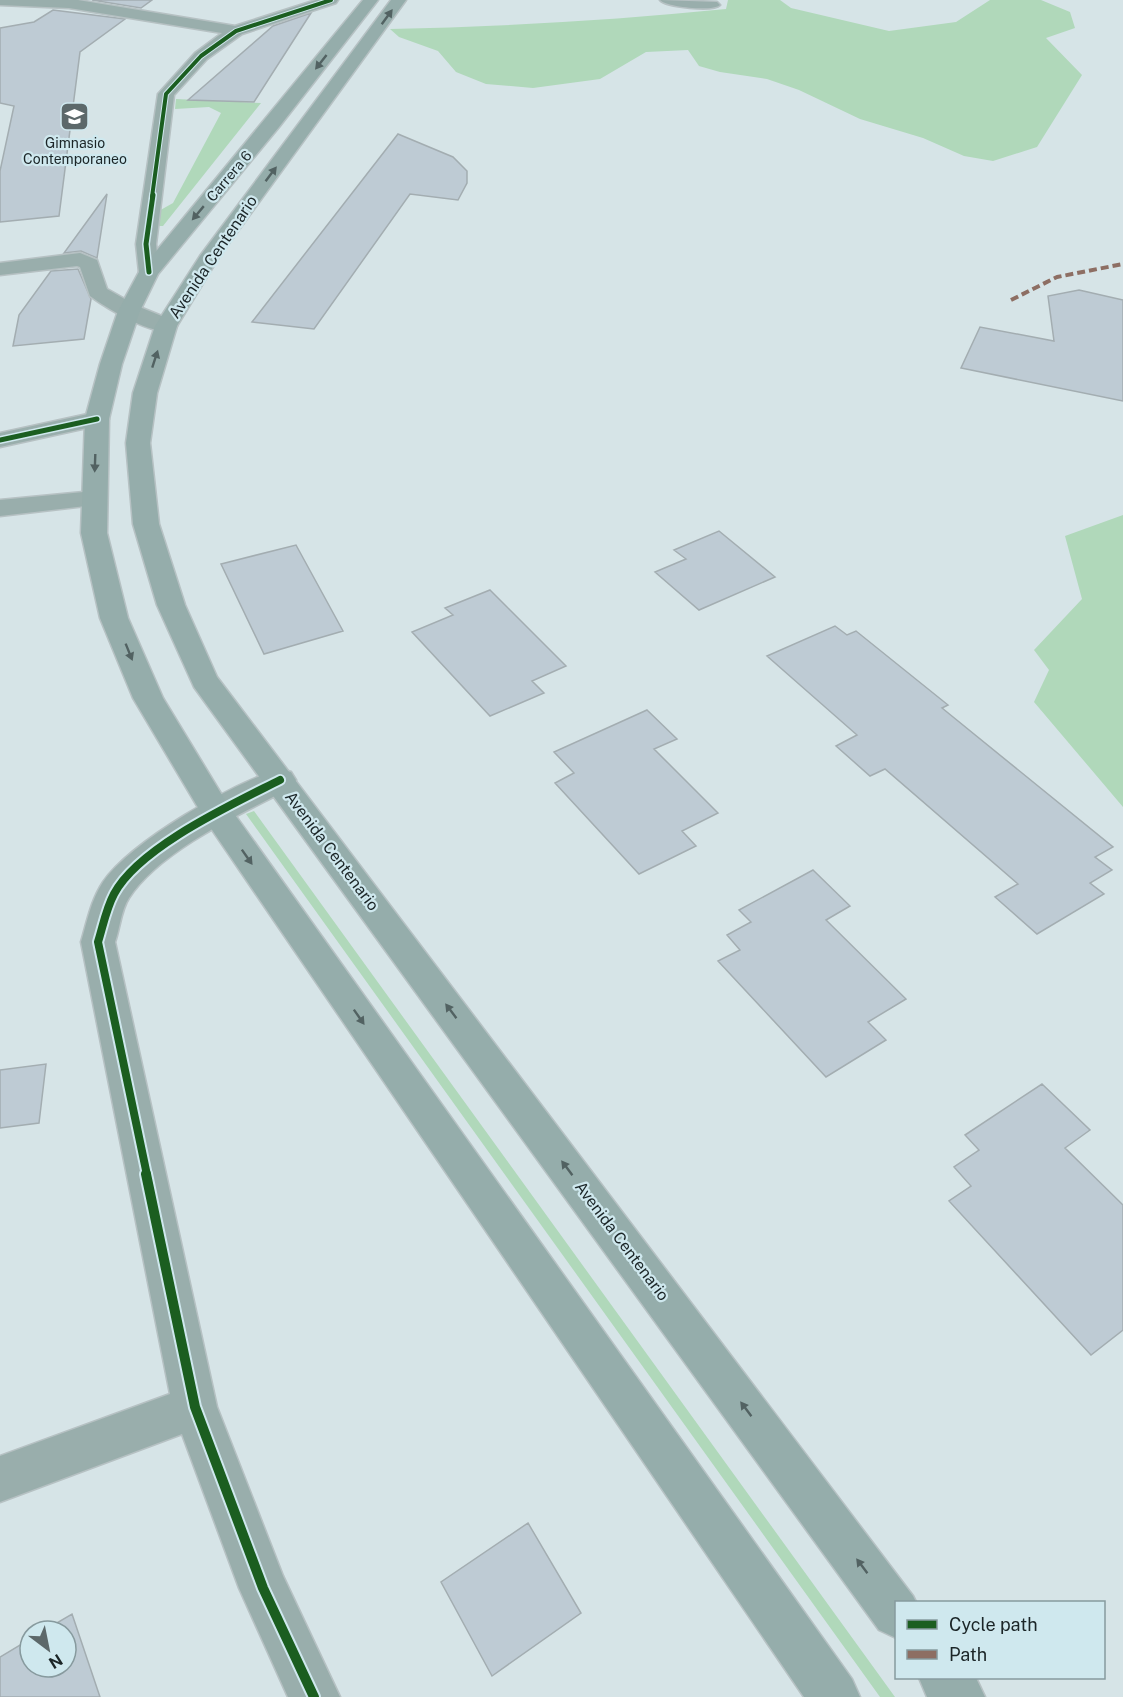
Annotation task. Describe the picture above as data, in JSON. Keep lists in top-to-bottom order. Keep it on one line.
{"streets":{"main road":["Carrera 6","Avenida Centenario"]},"one_way":["Carrera 6","Avenida Centenario"],"places":{"school or university":["Gimnasio Contemporaneo"]},"legend":["Cycle path","Path"],"north":"bottom right"}
